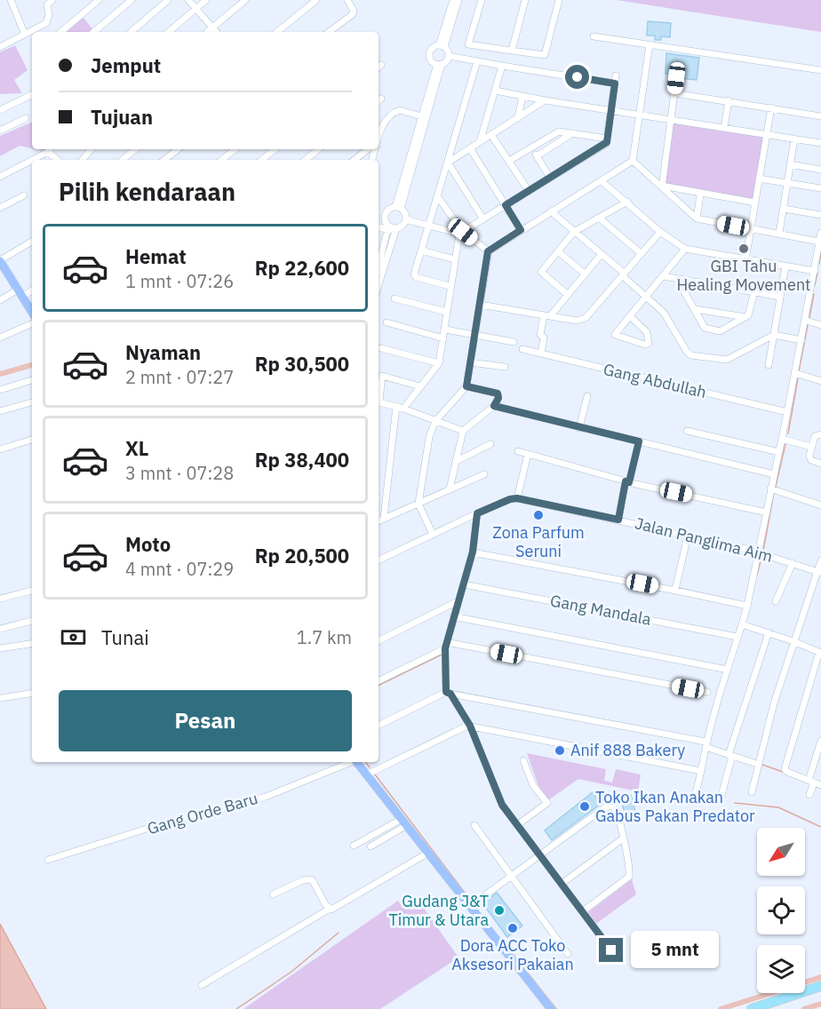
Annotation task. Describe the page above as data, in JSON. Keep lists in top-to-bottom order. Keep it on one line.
{"streets":{"street":["Gang Abdullah","Jalan Panglima Aim","Gang Mandala","Gang Orde Baru"]},"places":["GBI Tahu Healing Movement","Zona Parfum Seruni","Anif 888 Bakery","Toko Ikan Anakan Gabus Pakan Predator","Gudang J&T Timur & Utara","Dora ACC Toko Aksesori Pakaian"],"north":"bottom left","page":{"banner":["Jemput","Tujuan"],"heading":"Pilih kendaraan","list":[{"name":"Hemat","note":"1 mnt · 07:26","value":"Rp 22,600"},{"name":"Nyaman","note":"2 mnt · 07:27","value":"Rp 30,500"},{"name":"XL","note":"3 mnt · 07:28","value":"Rp 38,400"},{"name":"Moto","note":"4 mnt · 07:29","value":"Rp 20,500"}],"pay":["Tunai","1.7 km"],"buttons":"Pesan","bubble":"5 mnt"}}
